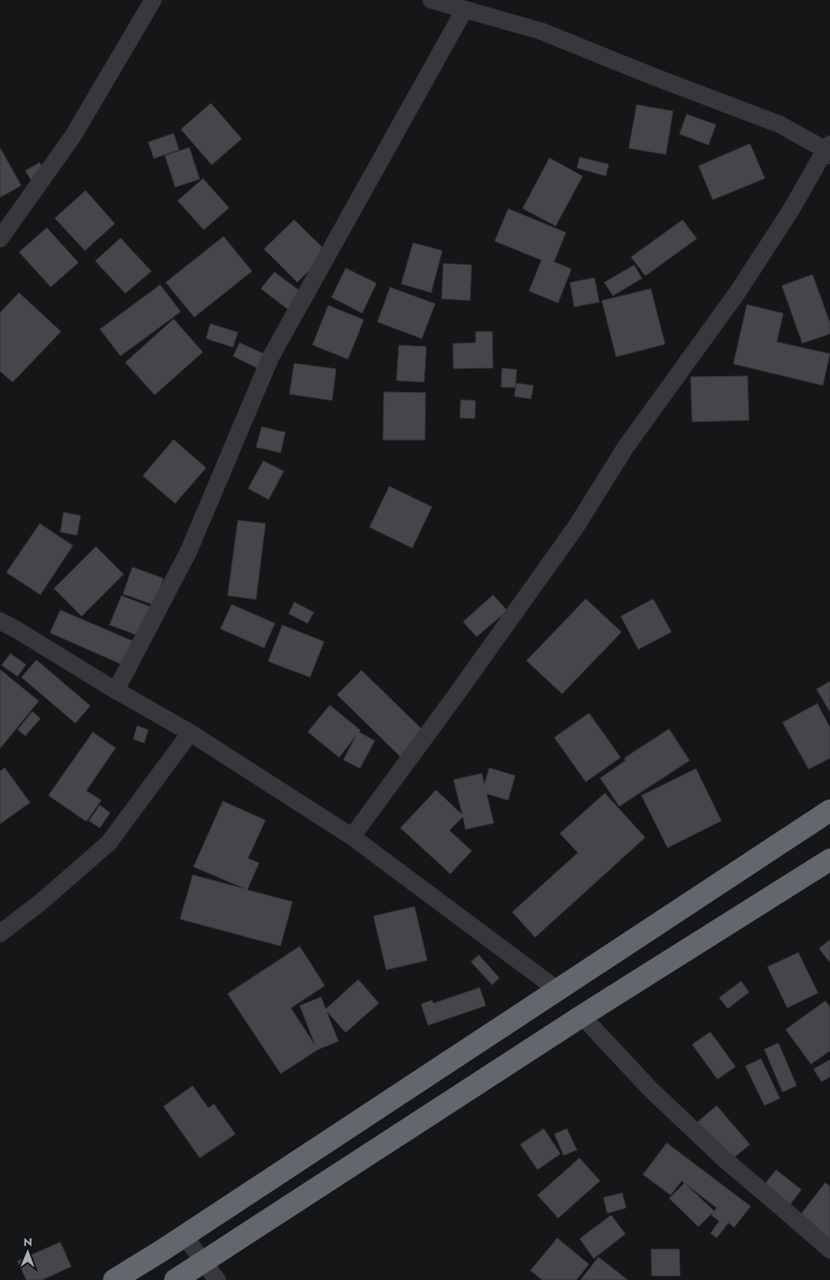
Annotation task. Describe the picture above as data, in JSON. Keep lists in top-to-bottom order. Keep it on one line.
{"north":"top"}
